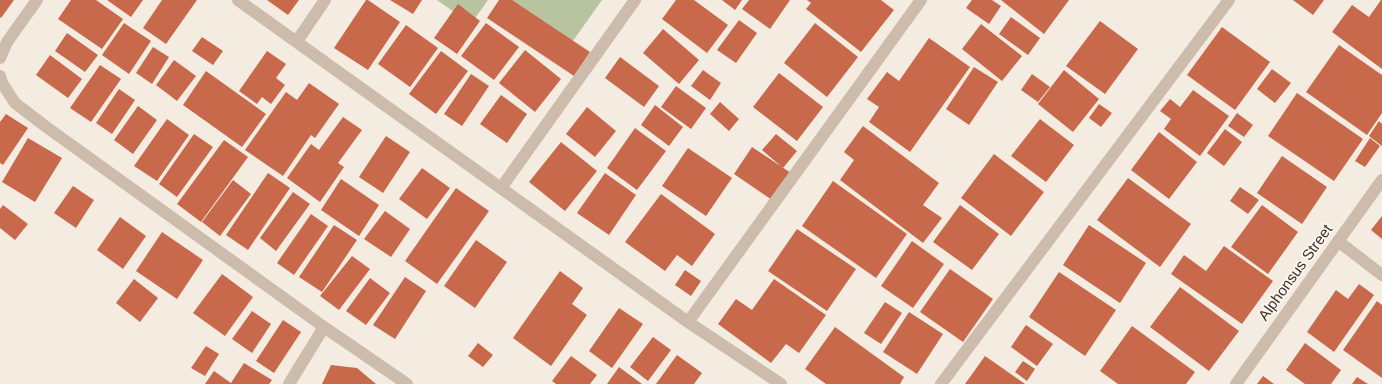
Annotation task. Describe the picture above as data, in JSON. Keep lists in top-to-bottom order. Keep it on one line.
{"streets":{"street":["Alphonsus Street"]}}
